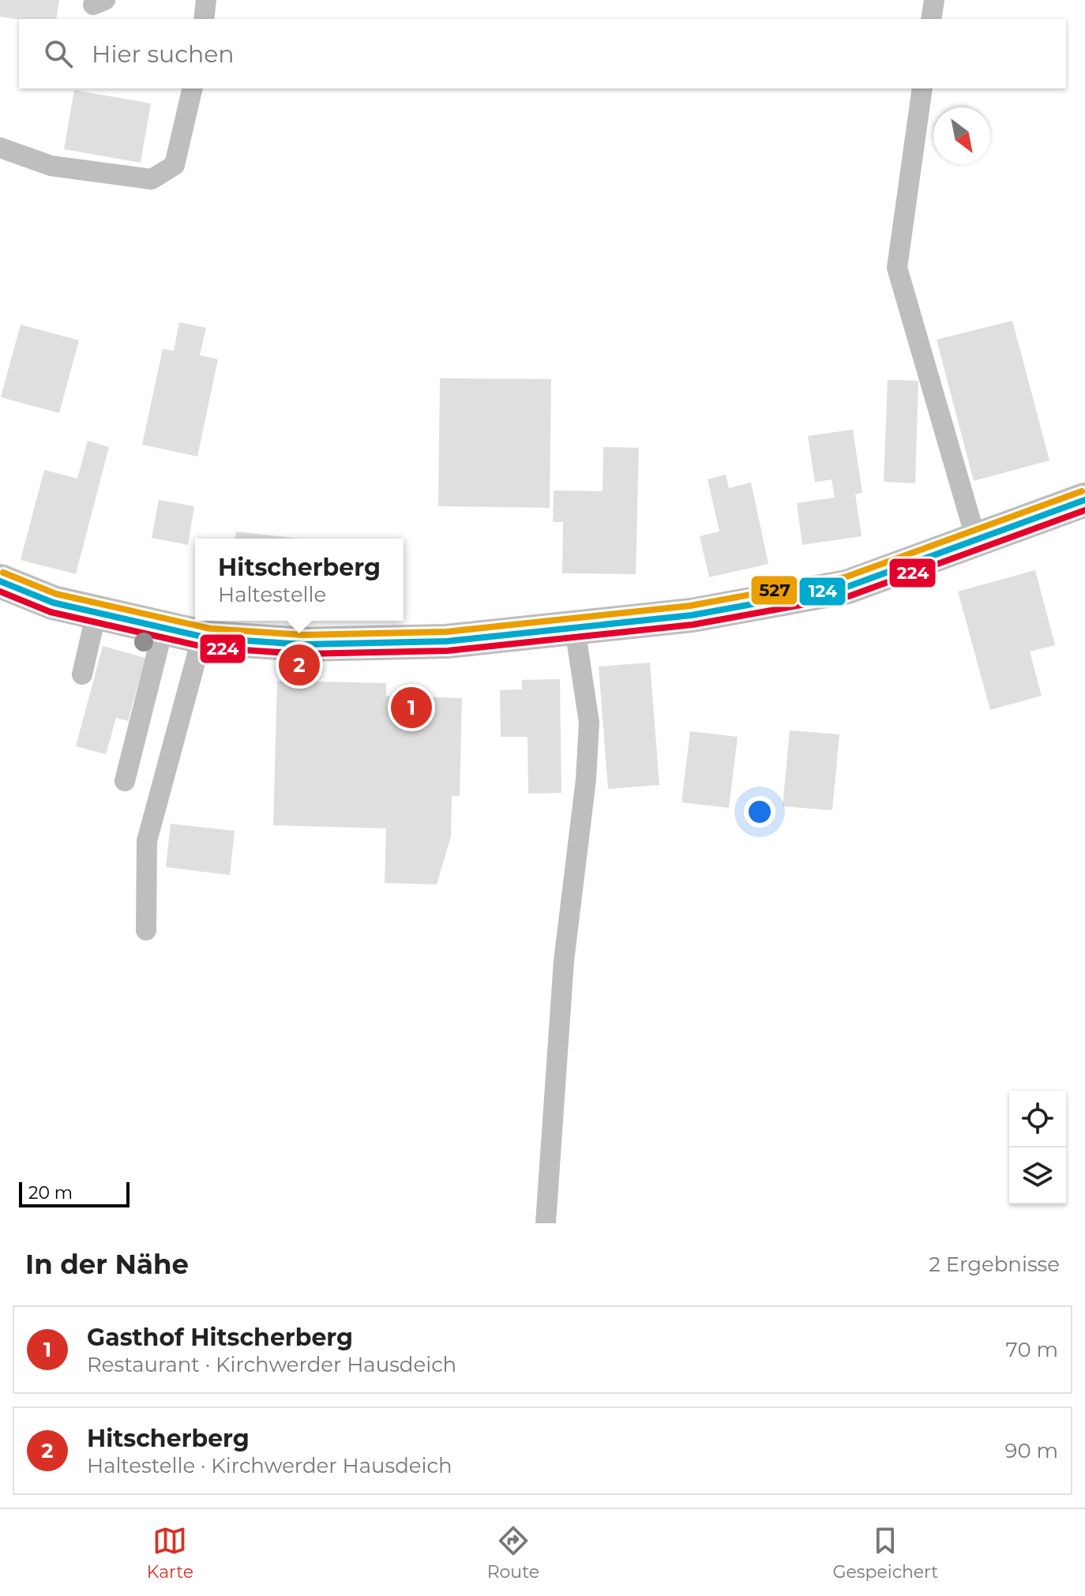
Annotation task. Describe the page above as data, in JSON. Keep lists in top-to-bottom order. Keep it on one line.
{"lines":["transit line 527","transit line 124","transit line 224"],"scale_bar":"20 m","north":"bottom right","page":{"search":"Hier suchen","popup":["Hitscherberg","Haltestelle"],"pins":["2","1"],"scale":"20 m","heading":["In der Nähe","2 Ergebnisse"],"list":[{"mark":"1","name":"Gasthof Hitscherberg","note":"Restaurant · Kirchwerder Hausdeich","value":"70 m"},{"mark":"2","name":"Hitscherberg","note":"Haltestelle · Kirchwerder Hausdeich","value":"90 m"}],"nav":["Karte","Route","Gespeichert"]}}
